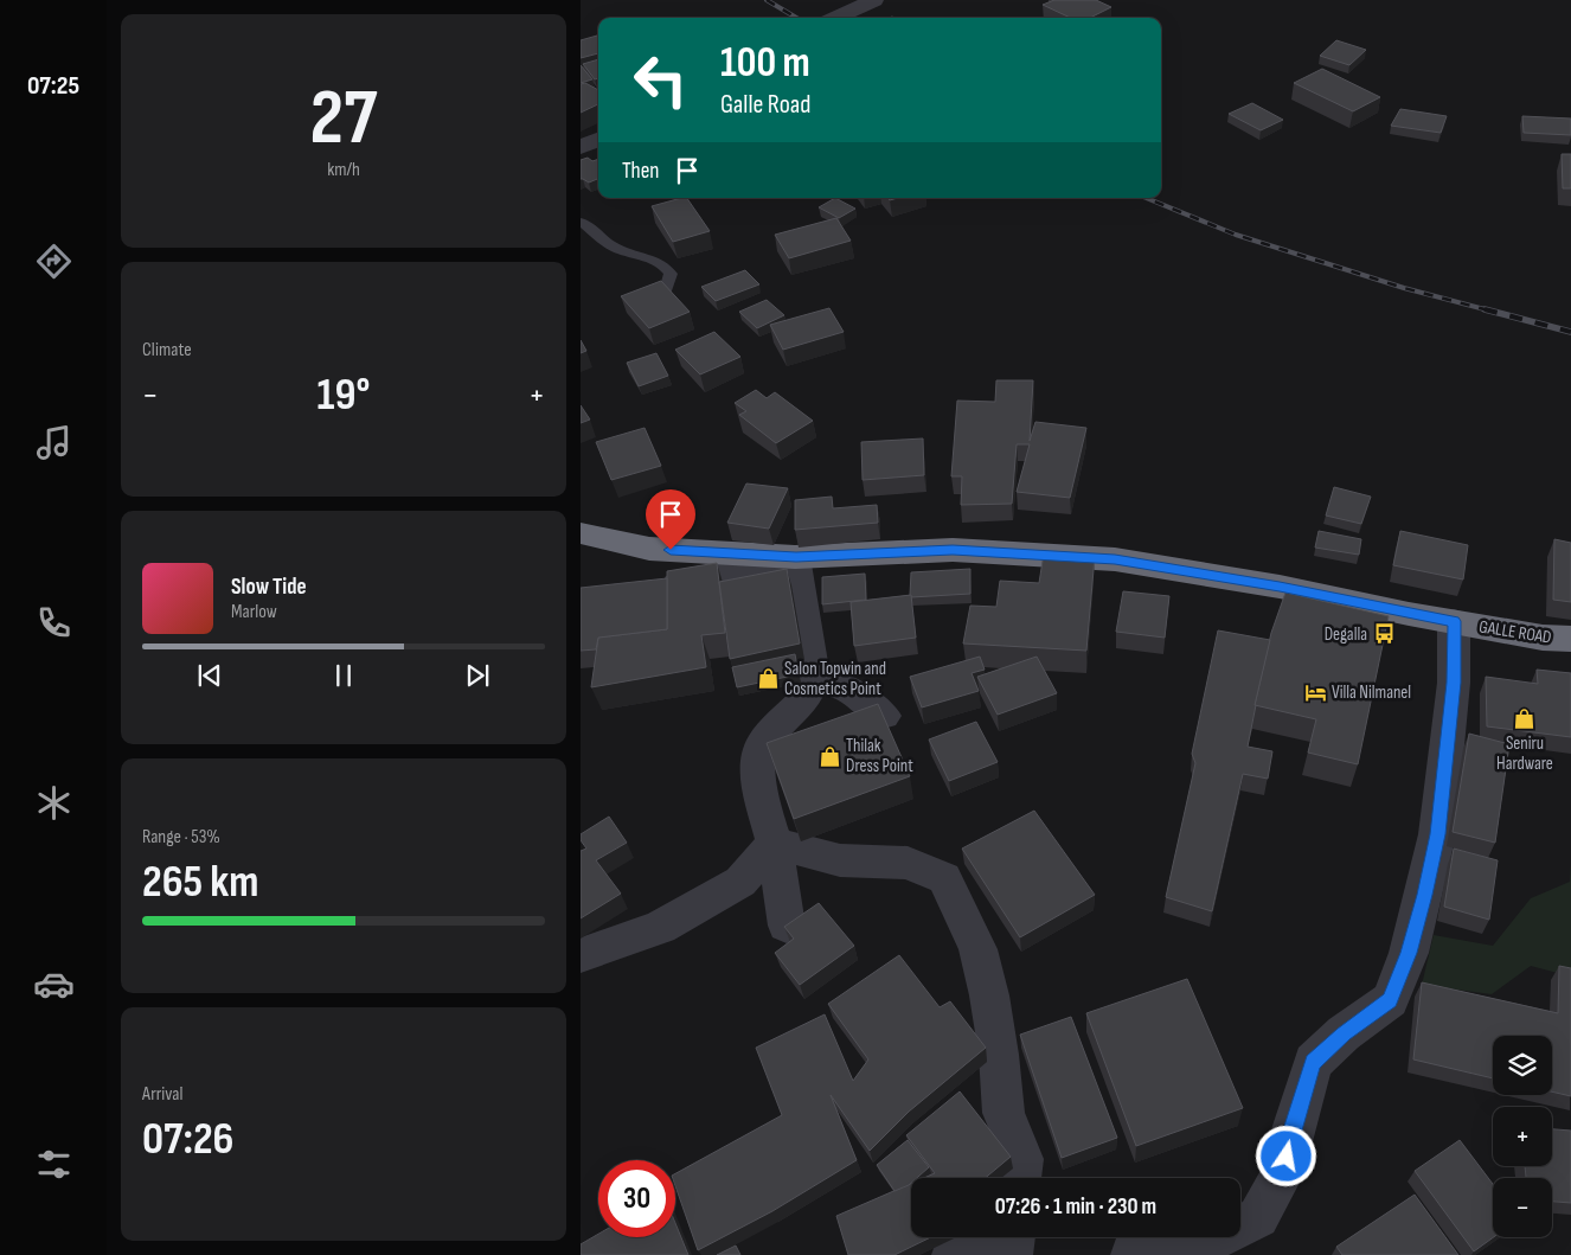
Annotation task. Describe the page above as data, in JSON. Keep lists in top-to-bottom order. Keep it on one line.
{"streets":{"highway":["GALLE ROAD"]},"places":{"bus stop":["Degalla"],"shop":["Salon Topwin and Cosmetics Point","Seniru Hardware","Thilak Dress Point"],"hotel":["Villa Nilmanel"]},"page":{"tabs":"07:25","tile":[["27","km/h"],"Climate",["Range · 53%","265 km"],["Arrival","07:26"]],"turn":["100 m","Galle Road"],"then":"Then","heat":["−","19°","+"],"song":["Slow Tide","Marlow"],"map_buttons":["+","−"],"limit":"30","trip":"07:26 · 1 min · 230 m"}}
